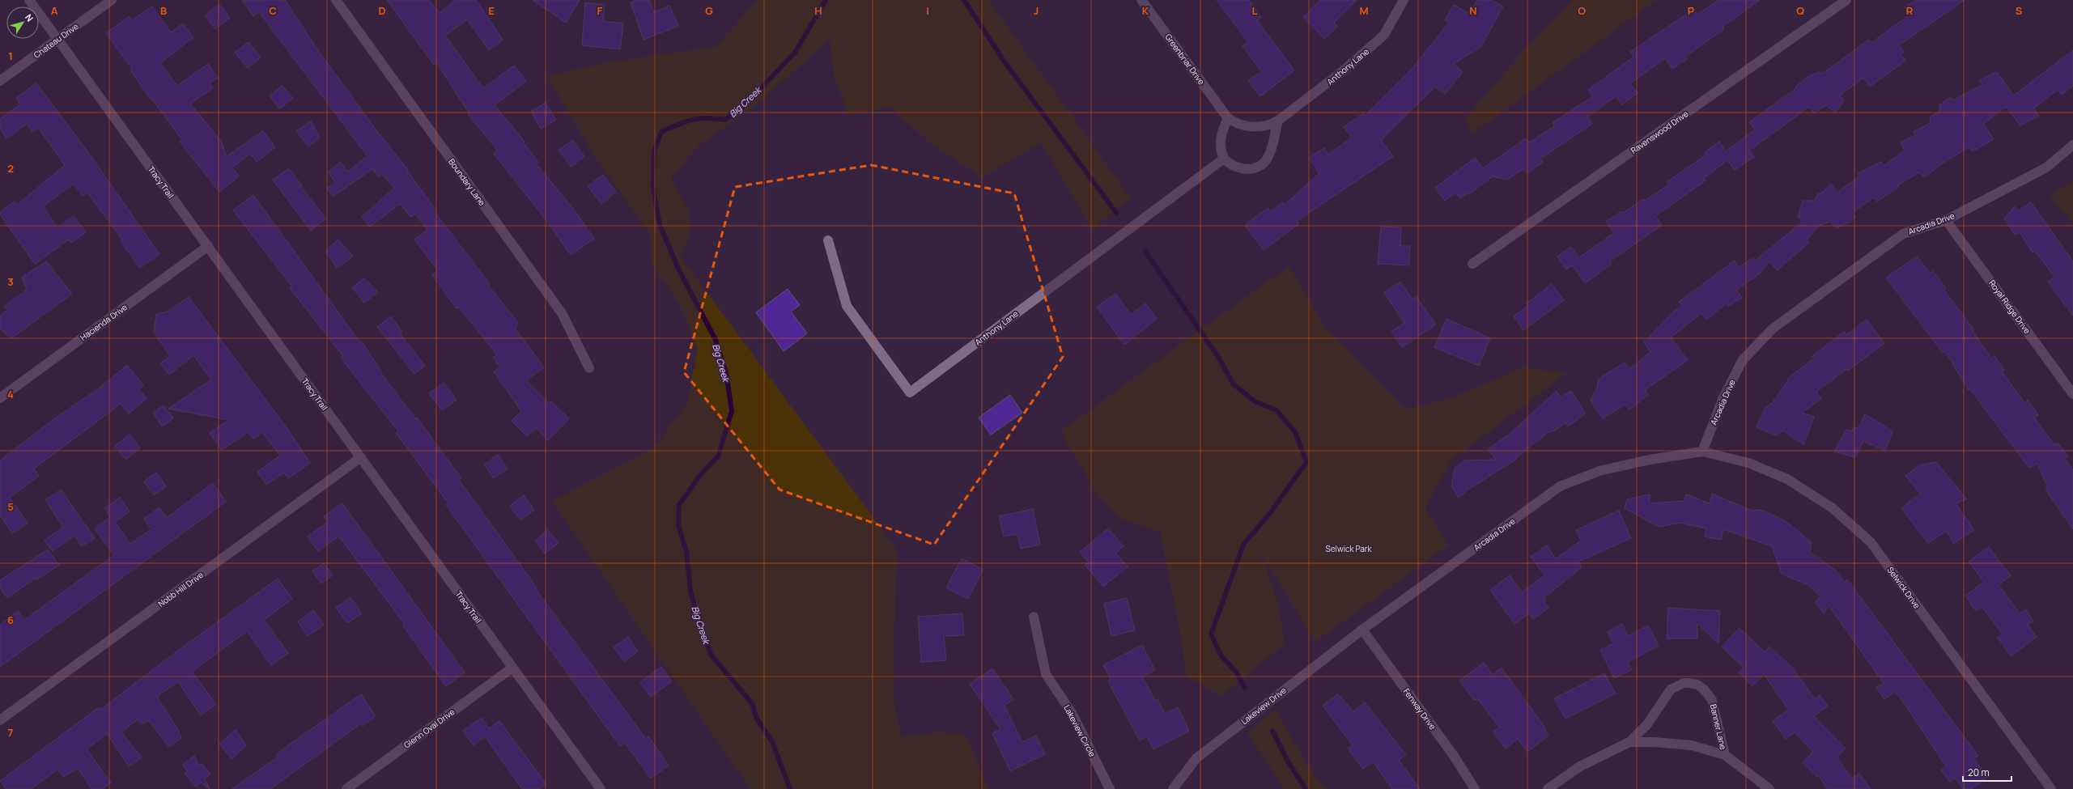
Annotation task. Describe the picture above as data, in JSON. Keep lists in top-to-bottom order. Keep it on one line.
{"streets":{"street":["Chateau Drive","Greenbriar Drive","Anthony Lane","Ravenswood Drive","Tracy Trail","Boundary Lane","Arcadia Drive","Royal Ridge Drive","Hacienda Drive","Selwick Drive","Nobb Hill Drive","Lakeview Drive","Fenway Drive","Banner Lane","Glenn Oval Drive","Lakeview Circle"]},"crossings":[["Chateau Drive","Tracy Trail"],["Greenbriar Drive","Anthony Lane"],["Tracy Trail","Hacienda Drive"],["Tracy Trail","Nobb Hill Drive"],["Tracy Trail","Glenn Oval Drive"],["Arcadia Drive","Royal Ridge Drive"],["Arcadia Drive","Selwick Drive"],["Arcadia Drive","Lakeview Drive"],["Arcadia Drive","Fenway Drive"],["Lakeview Drive","Fenway Drive"]],"water":["Big Creek"],"parks":["Selwick Park"],"scale_bar":"20 m","north":"top right","grid":{"columns":["A","B","C","D","E","F","G","H","I","J","K","L","M","N","O","P","Q","R","S"],"rows":["1","2","3","4","5","6","7"]}}
